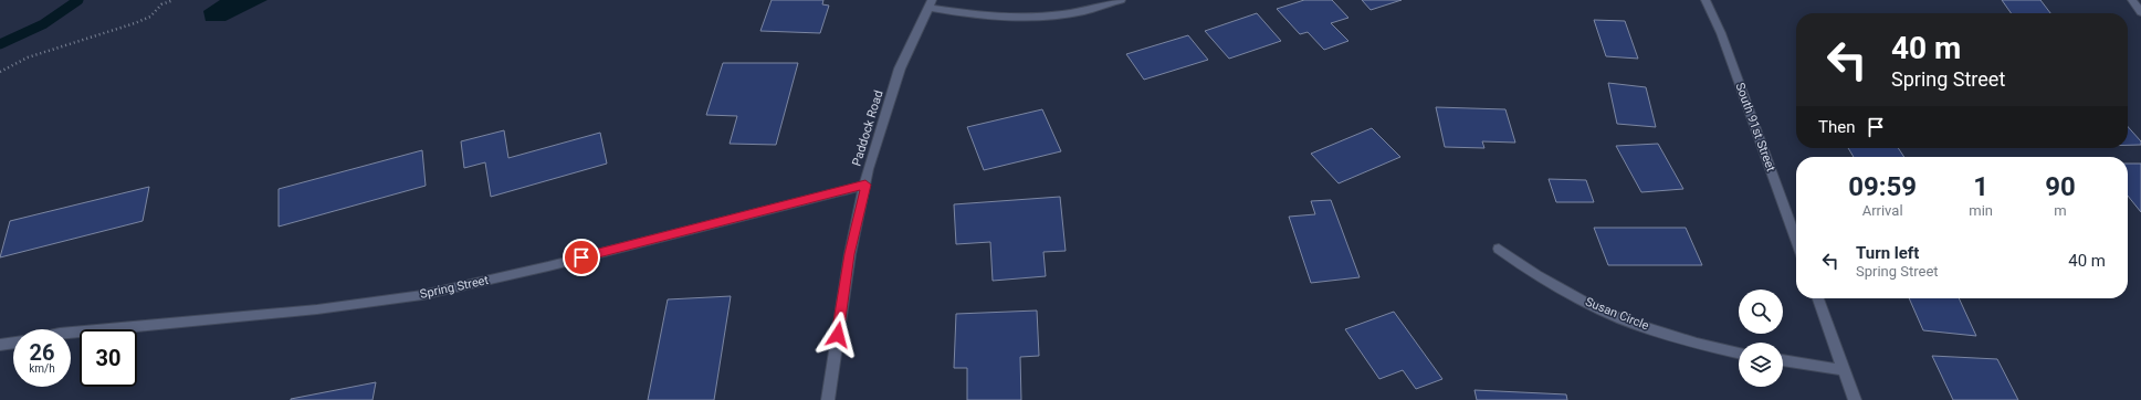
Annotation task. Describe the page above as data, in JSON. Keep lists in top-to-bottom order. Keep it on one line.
{"streets":{"street":["South 91st Street","Paddock Road","Spring Street","Susan Circle"]},"crossings":[["Paddock Road","Spring Street"]],"page":{"turn":["40 m","Spring Street"],"then":"Then","eta":["09:59","Arrival","1","min","90","m"],"list":[{"name":"Turn left","note":"Spring Street","value":"40 m"}],"speed":"26 km/h","limit":"30"}}
